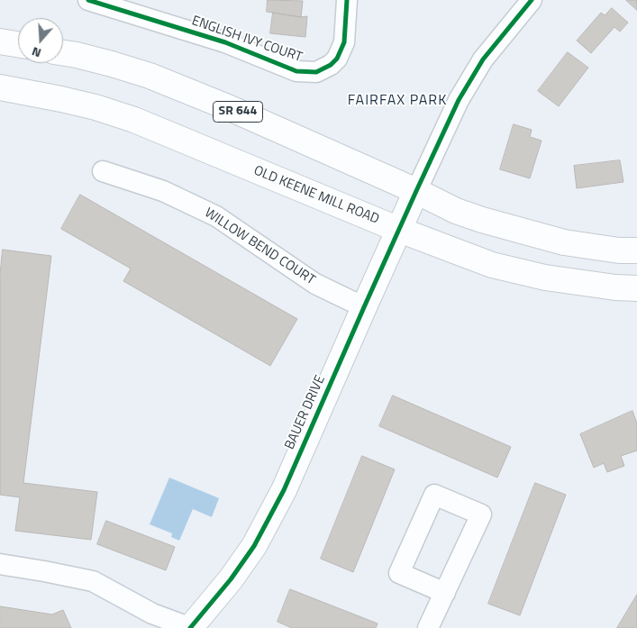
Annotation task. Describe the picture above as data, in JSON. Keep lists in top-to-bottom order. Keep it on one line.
{"streets":{"main road":["SR 644","OLD KEENE MILL ROAD","BAUER DRIVE"],"street":["ENGLISH IVY COURT","WILLOW BEND COURT"]},"crossings":[["SR 644","BAUER DRIVE"],["OLD KEENE MILL ROAD","BAUER DRIVE"],["WILLOW BEND COURT","BAUER DRIVE"]],"districts":["FAIRFAX PARK"],"north":"bottom"}
